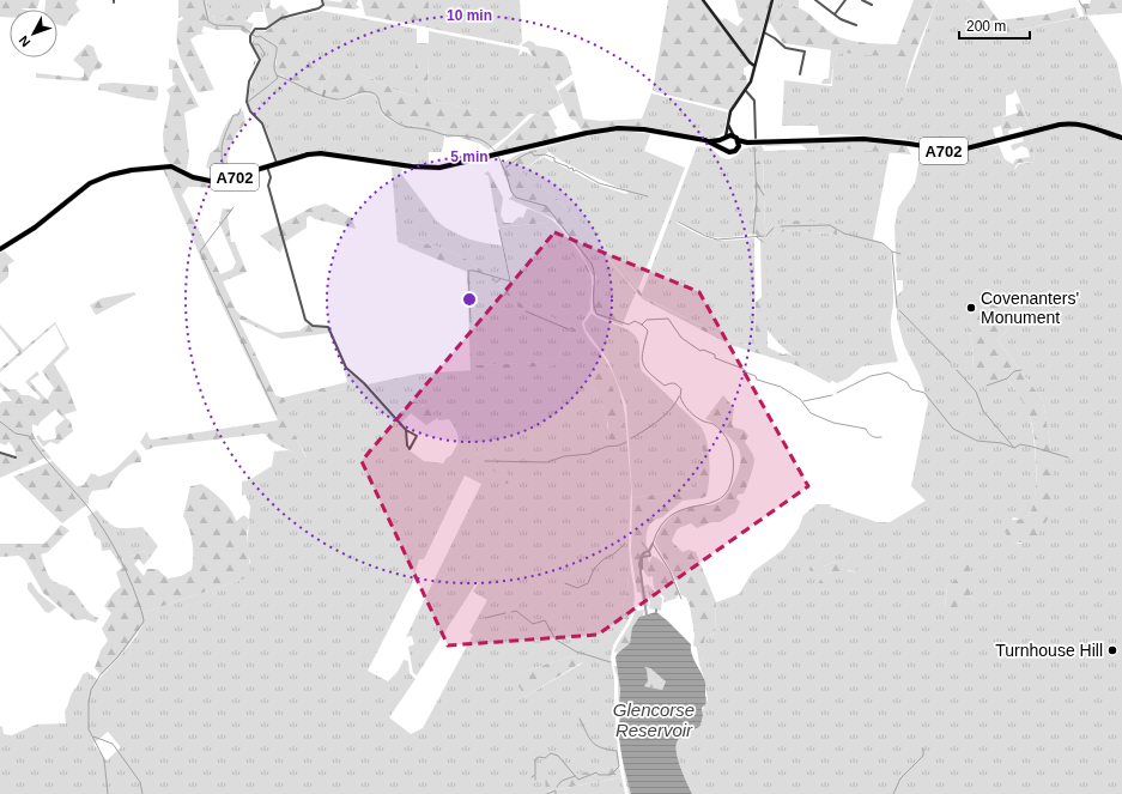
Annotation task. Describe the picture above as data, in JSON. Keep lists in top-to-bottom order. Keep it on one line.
{"streets":{"highway":["A702"]},"water":["Glencorse Reservoir"],"places":["Covenanters' Monument","Turnhouse Hill"],"scale_bar":"200 m","north":"bottom left","rings":["10 min","5 min"]}
